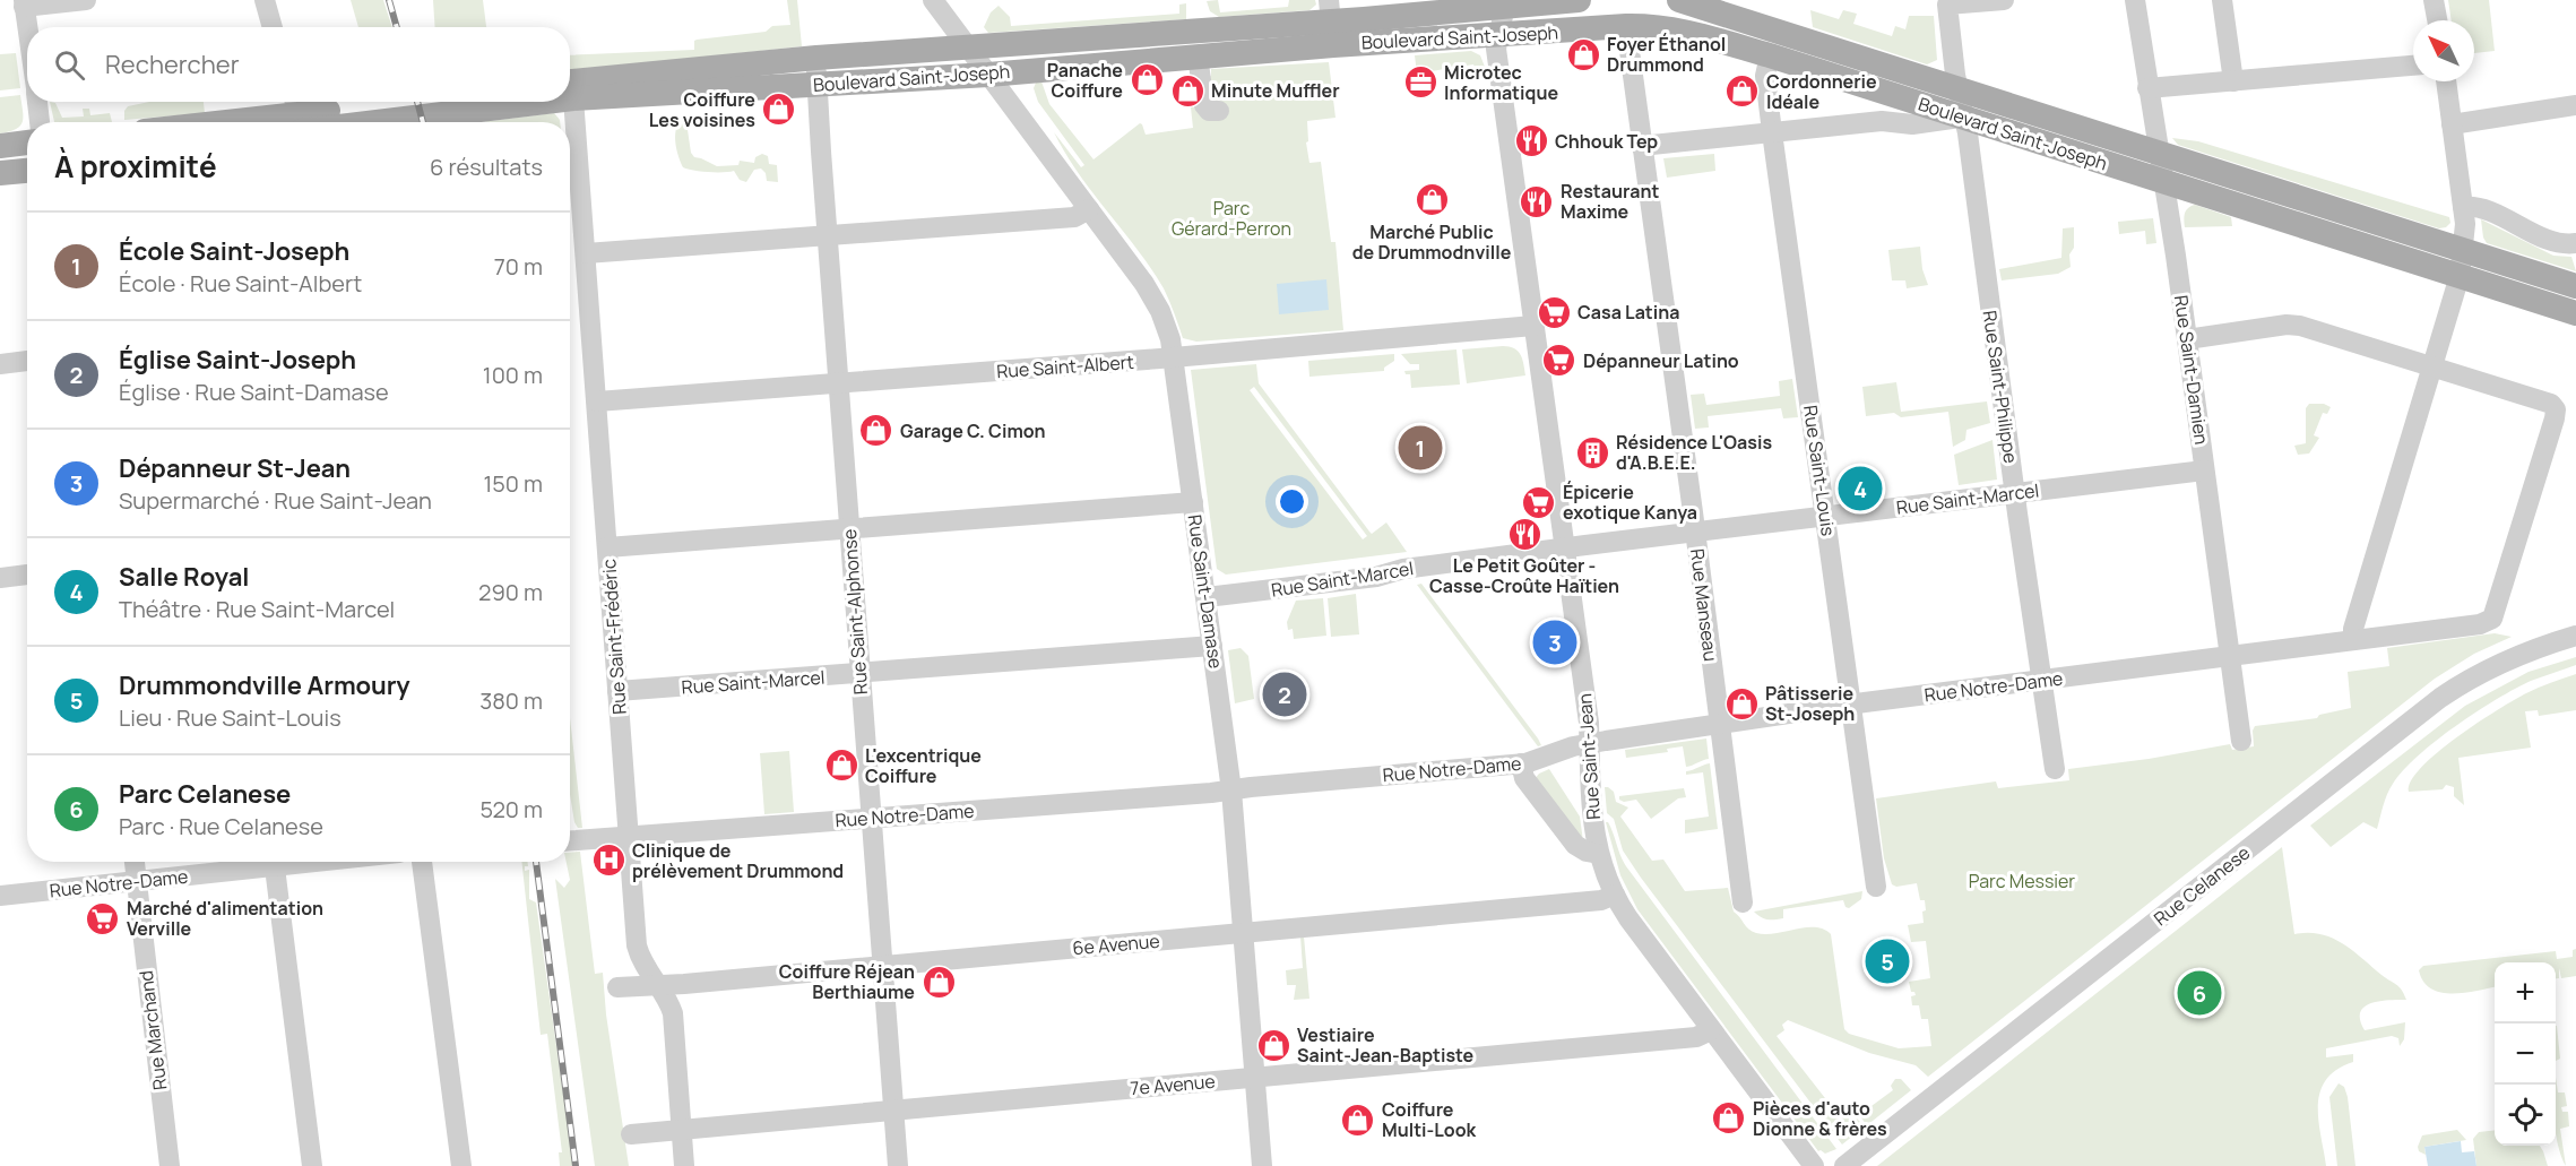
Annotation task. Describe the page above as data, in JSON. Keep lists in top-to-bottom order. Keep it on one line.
{"streets":{"main road":["Boulevard Saint-Joseph"],"street":["Rue Saint-Albert","Rue Saint-Damien","Rue Saint-Philippe","Rue Saint-Louis","Rue Saint-Marcel","Rue Saint-Damase","Rue Manseau","Rue Saint-Alphonse","Rue Saint-Frédéric","Rue Notre-Dame","Rue Saint-Jean","Rue Celanese","6e Avenue","Rue Marchand","7e Avenue"]},"crossings":[["Boulevard Saint-Joseph","Rue Saint-Damien"],["Boulevard Saint-Joseph","Rue Saint-Philippe"],["Boulevard Saint-Joseph","Rue Saint-Louis"],["Boulevard Saint-Joseph","Rue Saint-Damase"],["Boulevard Saint-Joseph","Rue Manseau"],["Boulevard Saint-Joseph","Rue Saint-Alphonse"],["Boulevard Saint-Joseph","Rue Saint-Jean"],["Rue Saint-Albert","Rue Saint-Damase"],["Rue Saint-Albert","Rue Saint-Alphonse"],["Rue Saint-Albert","Rue Saint-Frédéric"],["Rue Saint-Albert","Rue Saint-Jean"],["Rue Saint-Damien","Rue Saint-Marcel"],["Rue Saint-Damien","Rue Notre-Dame"],["Rue Saint-Philippe","Rue Saint-Marcel"],["Rue Saint-Philippe","Rue Notre-Dame"],["Rue Saint-Louis","Rue Saint-Marcel"],["Rue Saint-Louis","Rue Notre-Dame"],["Rue Saint-Marcel","Rue Saint-Damase"],["Rue Saint-Marcel","Rue Manseau"],["Rue Saint-Marcel","Rue Saint-Alphonse"],["Rue Saint-Marcel","Rue Saint-Frédéric"],["Rue Saint-Marcel","Rue Saint-Jean"],["Rue Saint-Damase","Rue Notre-Dame"],["Rue Saint-Damase","6e Avenue"],["Rue Saint-Damase","7e Avenue"],["Rue Manseau","Rue Notre-Dame"],["Rue Saint-Alphonse","Rue Notre-Dame"],["Rue Saint-Alphonse","6e Avenue"],["Rue Saint-Alphonse","7e Avenue"],["Rue Saint-Frédéric","Rue Notre-Dame"],["Rue Saint-Frédéric","6e Avenue"],["Rue Saint-Frédéric","7e Avenue"],["Rue Notre-Dame","Rue Saint-Jean"],["Rue Notre-Dame","Rue Marchand"],["Rue Saint-Jean","6e Avenue"],["Rue Saint-Jean","7e Avenue"]],"parks":["Parc Gérard-Perron","Parc Messier"],"places":{"shop":["Foyer Éthanol Drummond","Panache Coiffure","Minute Muffler","Cordonnerie Idéale","Coiffure Les voisines","Marché Public de Drummodnville","Garage C. Cimon","Pâtisserie St-Joseph","L'excentrique Coiffure","Coiffure Réjean Berthiaume","Vestiaire Saint-Jean-Baptiste","Pièces d'auto Dionne & frères","Coiffure Multi-Look"],"office":["Microtec Informatique"],"restaurant":["Chhouk Tep","Restaurant Maxime","Le Petit Goûter - Casse-Croûte Haïtien"],"supermarket":["Casa Latina","Dépanneur Latino","Épicerie exotique Kanya","Marché d'alimentation Verville"],"building":["Résidence L'Oasis d'A.B.E.E."],"hospital":["Clinique de prélèvement Drummond"]},"north":"top left","page":{"search":"Rechercher","heading":["À proximité","6 résultats"],"list":[{"mark":"1","name":"École Saint-Joseph","note":"École · Rue Saint-Albert","value":"70 m"},{"mark":"2","name":"Église Saint-Joseph","note":"Église · Rue Saint-Damase","value":"100 m"},{"mark":"3","name":"Dépanneur St-Jean","note":"Supermarché · Rue Saint-Jean","value":"150 m"},{"mark":"4","name":"Salle Royal","note":"Théâtre · Rue Saint-Marcel","value":"290 m"},{"mark":"5","name":"Drummondville Armoury","note":"Lieu · Rue Saint-Louis","value":"380 m"},{"mark":"6","name":"Parc Celanese","note":"Parc · Rue Celanese","value":"520 m"}],"pins":["1","4","3","2","5","6"],"map_buttons":["+","−"]}}
